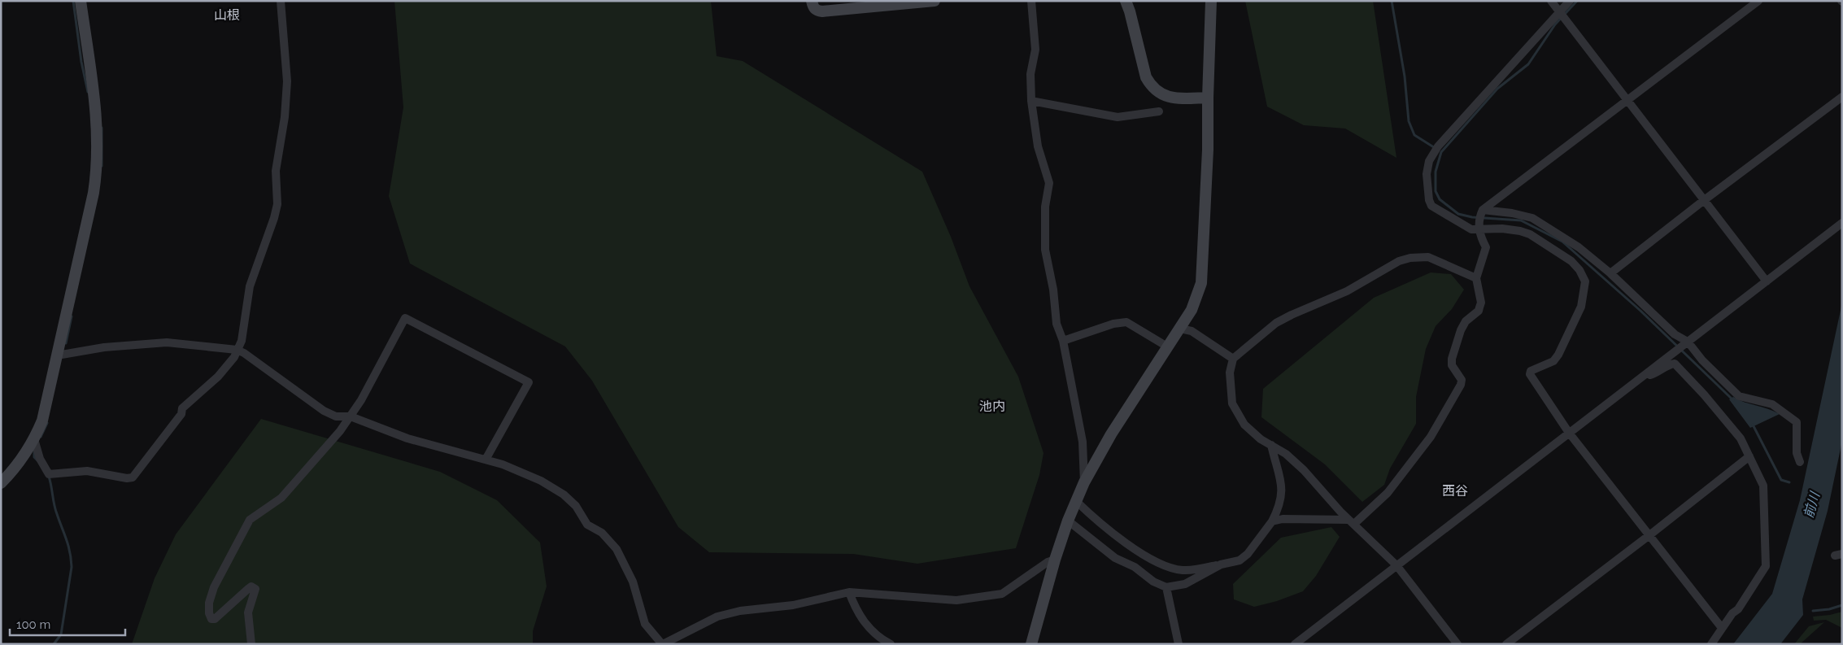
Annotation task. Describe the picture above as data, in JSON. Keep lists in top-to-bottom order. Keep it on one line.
{"districts":["山根","池内","西谷"],"water":["前川"],"scale_bar":"100 m"}
